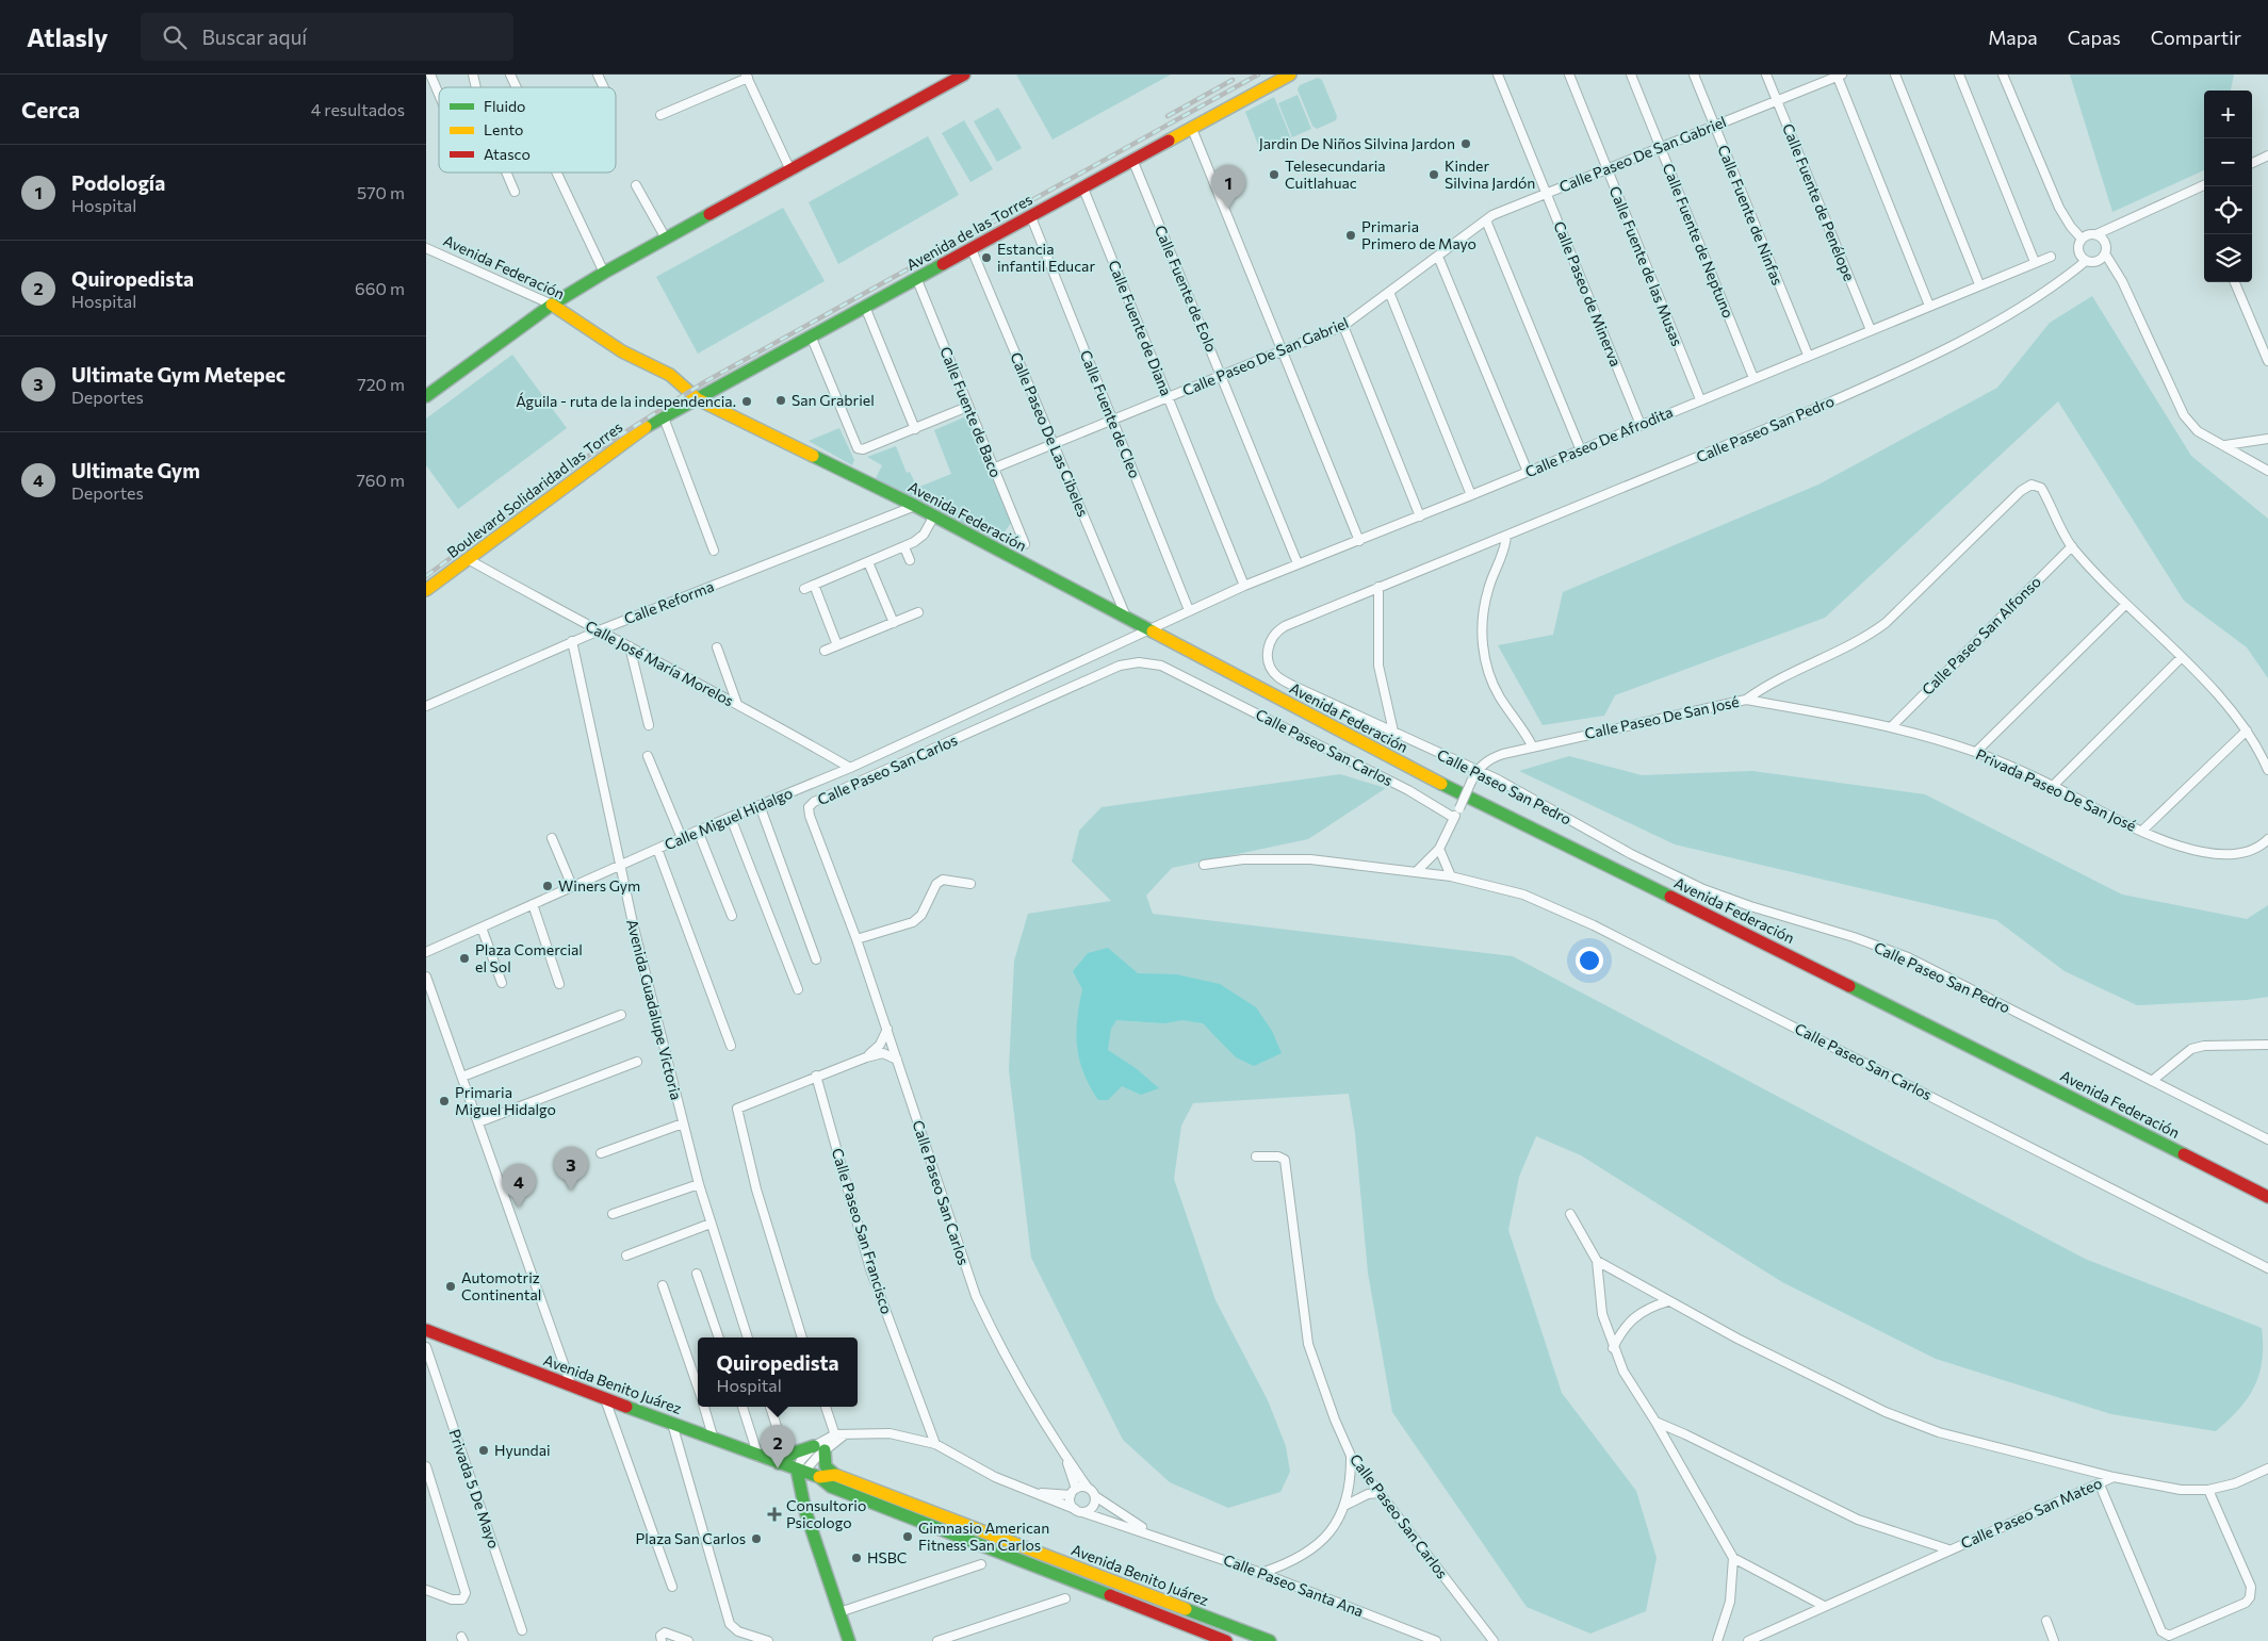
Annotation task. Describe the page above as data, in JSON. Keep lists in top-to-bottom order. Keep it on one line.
{"streets":{"main road":["Avenida de las Torres","Avenida Federación","Boulevard Solidaridad las Torres","Avenida Benito Juárez"],"street":["Calle Paseo De San Gabriel","Calle Fuente de Penélope","Calle Fuente de Ninfas","Calle Fuente de Neptuno","Calle Fuente de las Musas","Calle Fuente de Eolo","Calle Paseo de Minerva","Calle Fuente de Diana","Calle Fuente de Baco","Calle Fuente de Cleo","Calle Paseo San Pedro","Calle Paseo De Las Cibeles","Calle Paseo De Afrodita","Calle Reforma","Calle Paseo San Alfonso","Calle José María Morelos","Calle Paseo De San José","Calle Paseo San Carlos","Privada Paseo De San José","Calle Miguel Hidalgo","Avenida Guadalupe Victoria","Calle Paseo San Francisco","Privada 5 De Mayo","Calle Paseo San Mateo","Calle Paseo Santa Ana"]},"crossings":[["Calle Paseo De San Gabriel","Calle Fuente de Penélope"],["Calle Paseo De San Gabriel","Calle Fuente de Ninfas"],["Calle Paseo De San Gabriel","Calle Fuente de Neptuno"],["Calle Paseo De San Gabriel","Calle Fuente de las Musas"],["Calle Paseo De San Gabriel","Calle Fuente de Eolo"],["Calle Paseo De San Gabriel","Calle Paseo de Minerva"],["Calle Paseo De San Gabriel","Calle Fuente de Diana"],["Calle Paseo De San Gabriel","Calle Fuente de Baco"],["Calle Paseo De San Gabriel","Calle Fuente de Cleo"],["Calle Paseo De San Gabriel","Calle Paseo De Las Cibeles"],["Calle Fuente de Penélope","Calle Paseo De Afrodita"],["Calle Fuente de Ninfas","Calle Paseo De Afrodita"],["Avenida de las Torres","Avenida Federación"],["Avenida de las Torres","Calle Fuente de Eolo"],["Avenida de las Torres","Calle Fuente de Diana"],["Avenida de las Torres","Calle Fuente de Baco"],["Avenida de las Torres","Calle Fuente de Cleo"],["Avenida de las Torres","Calle Paseo De Las Cibeles"],["Avenida de las Torres","Boulevard Solidaridad las Torres"],["Calle Fuente de Neptuno","Calle Paseo De Afrodita"],["Calle Fuente de las Musas","Calle Paseo De Afrodita"],["Avenida Federación","Calle Paseo De Las Cibeles"],["Avenida Federación","Calle Paseo De Afrodita"],["Avenida Federación","Calle Reforma"],["Avenida Federación","Calle Miguel Hidalgo"],["Calle Fuente de Eolo","Calle Paseo De Afrodita"],["Calle Paseo de Minerva","Calle Paseo De Afrodita"],["Calle Fuente de Diana","Calle Paseo De Afrodita"],["Calle Fuente de Cleo","Calle Paseo De Afrodita"],["Calle Paseo San Pedro","Calle Paseo De San José"],["Calle Paseo De Afrodita","Calle Miguel Hidalgo"],["Boulevard Solidaridad las Torres","Calle José María Morelos"],["Calle Reforma","Calle José María Morelos"],["Calle Reforma","Avenida Guadalupe Victoria"],["Calle Paseo San Alfonso","Calle Paseo De San José"],["Calle Paseo San Alfonso","Privada Paseo De San José"],["Calle José María Morelos","Calle Miguel Hidalgo"],["Calle Paseo De San José","Privada Paseo De San José"],["Calle Paseo San Carlos","Calle Paseo Santa Ana"],["Calle Miguel Hidalgo","Avenida Guadalupe Victoria"],["Calle Paseo San Francisco","Calle Paseo Santa Ana"],["Avenida Benito Juárez","Calle Paseo Santa Ana"]],"places":{"other":["Jardin De Niños Silvina Jardon","Telesecundaria Cuitlahuac","Kinder Silvina Jardón","Primaria Primero de Mayo","Estancia infantil Educar","San Grabriel","Águila - ruta de la independencia.","Winers Gym","Plaza Comercial el Sol","Primaria Miguel Hidalgo","Automotriz Continental","Hyundai","Gimnasio American Fitness San Carlos","Plaza San Carlos","HSBC"],"health":["Consultorio Psicologo"]},"legend":["Fluido","Lento","Atasco"],"page":{"header":"Atlasly","search":"Buscar aquí","nav":["Mapa","Capas","Compartir"],"heading":["Cerca","4 resultados"],"map_buttons":["+","−"],"list":[{"mark":"1","name":"Podología","note":"Hospital","value":"570 m"},{"mark":"2","name":"Quiropedista","note":"Hospital","value":"660 m"},{"mark":"3","name":"Ultimate Gym Metepec","note":"Deportes","value":"720 m"},{"mark":"4","name":"Ultimate Gym","note":"Deportes","value":"760 m"}],"pins":["1","3","4","2"],"popup":["Quiropedista","Hospital"]}}
